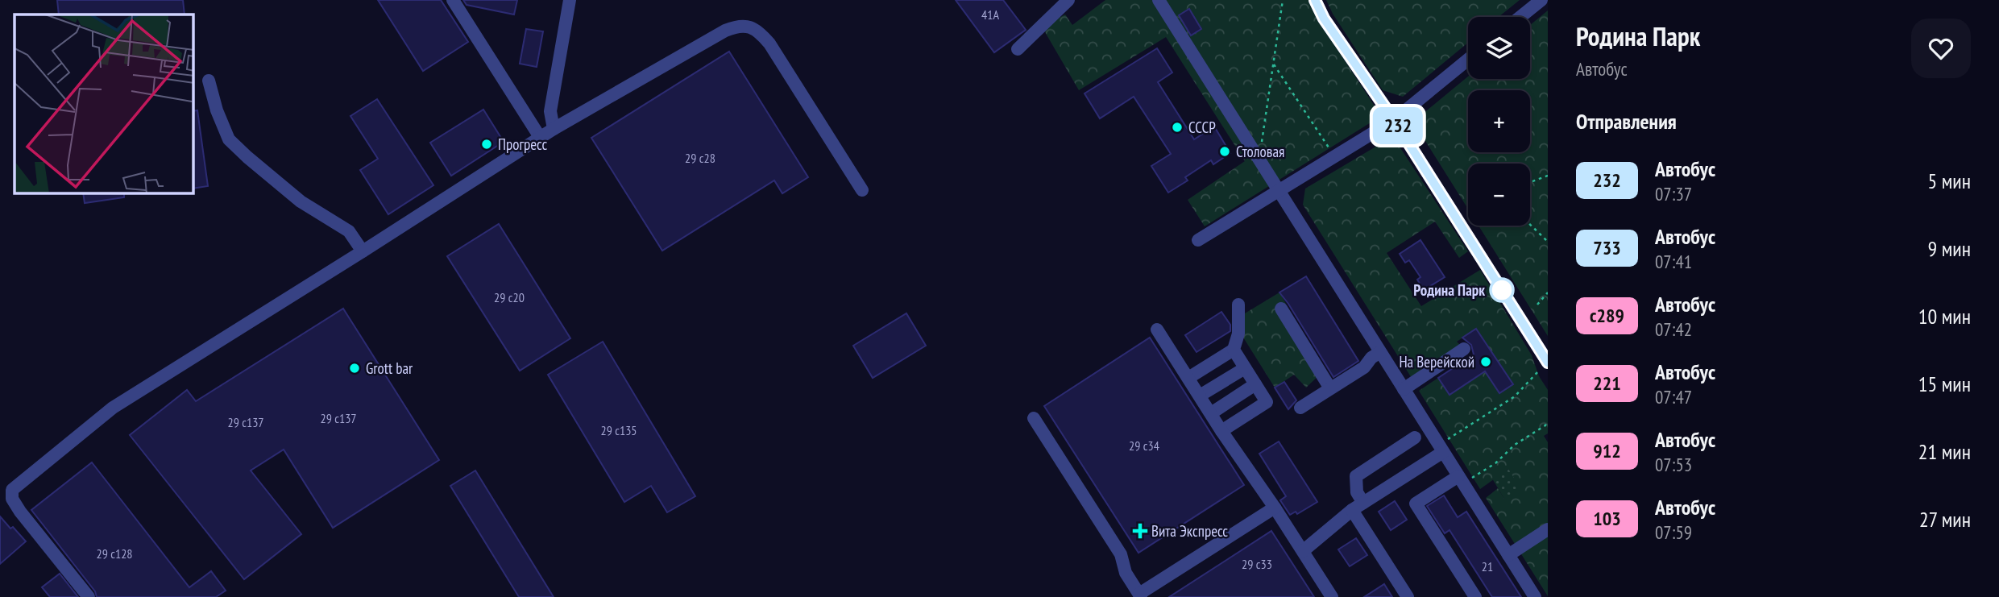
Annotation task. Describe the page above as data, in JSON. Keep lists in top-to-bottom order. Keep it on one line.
{"places":{"other":["СССР","Прогресс","Столовая","Родина Парк","На Верейской","Grott bar"],"health":["Вита Экспресс"]},"lines":["bus line 232"],"house_numbers":["41А","29 с28","29 с20","29 с137","29 с137","29 с135","29 с34","29 с128","29 с33","21"],"page":{"on_map":"232","heading":[["Родина Парк","Автобус"],"Отправления"],"map_buttons":["+","−"],"list":[{"mark":"232","name":"Автобус","note":"07:37","value":"5 мин"},{"mark":"733","name":"Автобус","note":"07:41","value":"9 мин"},{"mark":"с289","name":"Автобус","note":"07:42","value":"10 мин"},{"mark":"221","name":"Автобус","note":"07:47","value":"15 мин"},{"mark":"912","name":"Автобус","note":"07:53","value":"21 мин"},{"mark":"103","name":"Автобус","note":"07:59","value":"27 мин"}]}}
